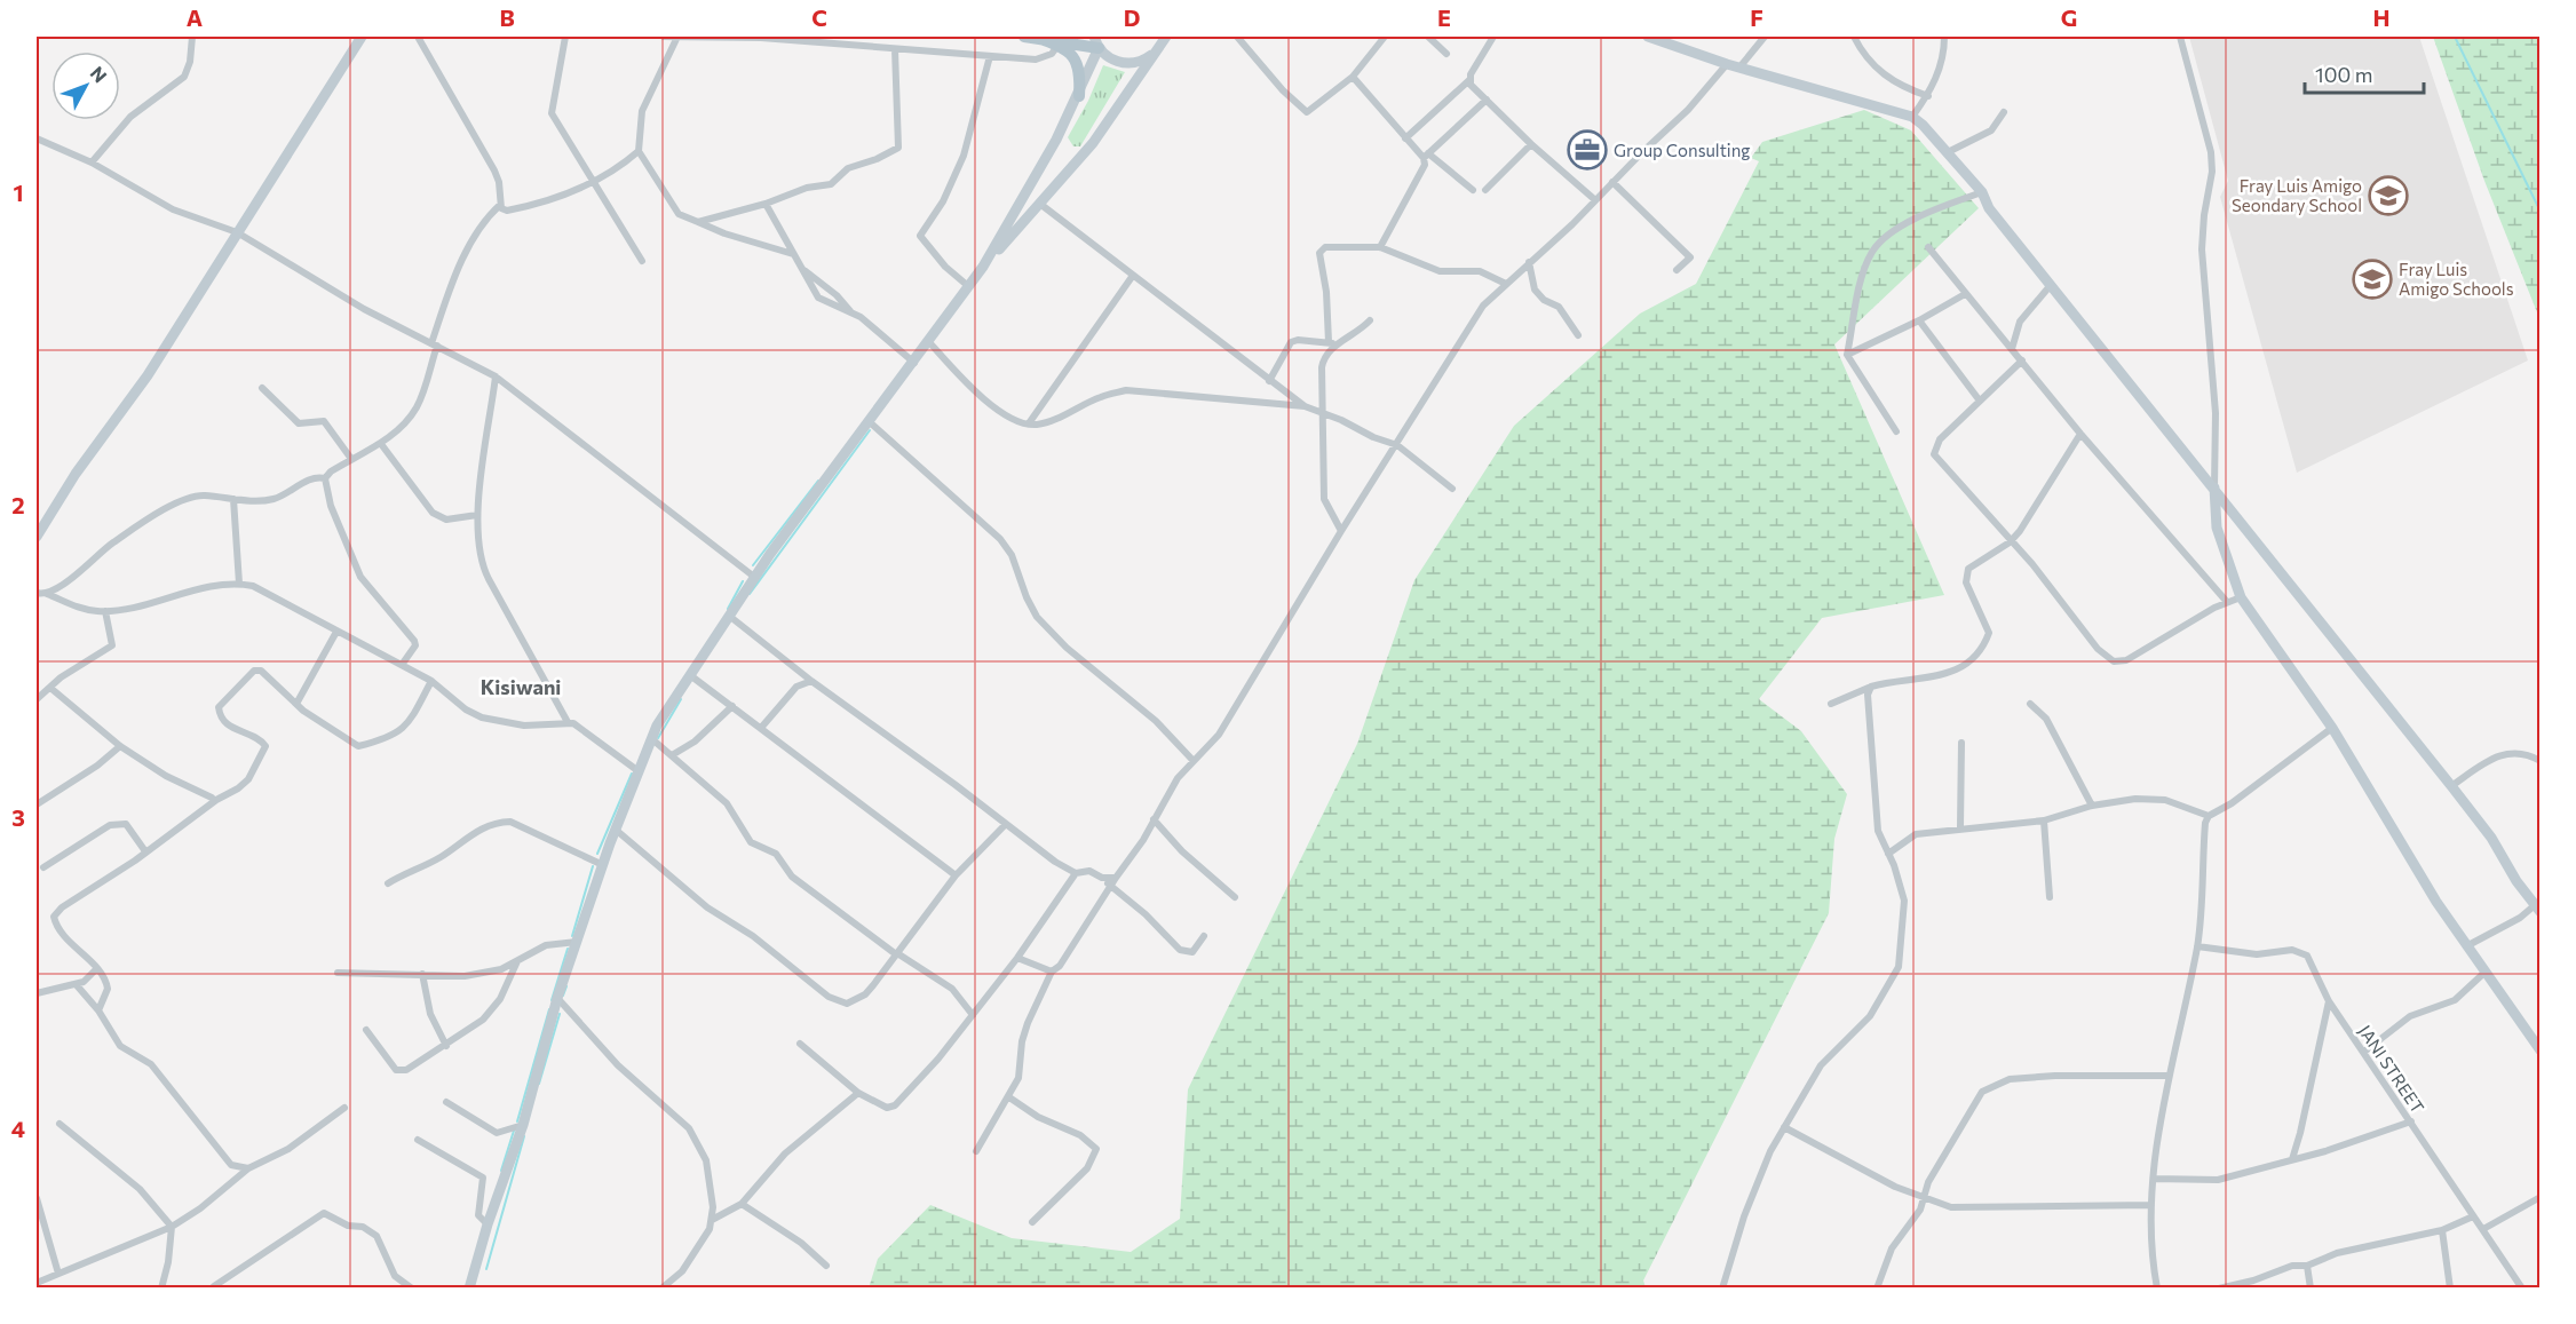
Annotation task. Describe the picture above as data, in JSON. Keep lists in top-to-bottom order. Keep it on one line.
{"streets":{"street":["JANI STREET"]},"districts":["Kisiwani"],"places":{"office":["Group Consulting"],"school or university":["Fray Luis Amigo Seondary School","Fray Luis Amigo Schools"]},"scale_bar":"100 m","north":"top right","grid":{"columns":["A","B","C","D","E","F","G","H"],"rows":["1","2","3","4"]}}
